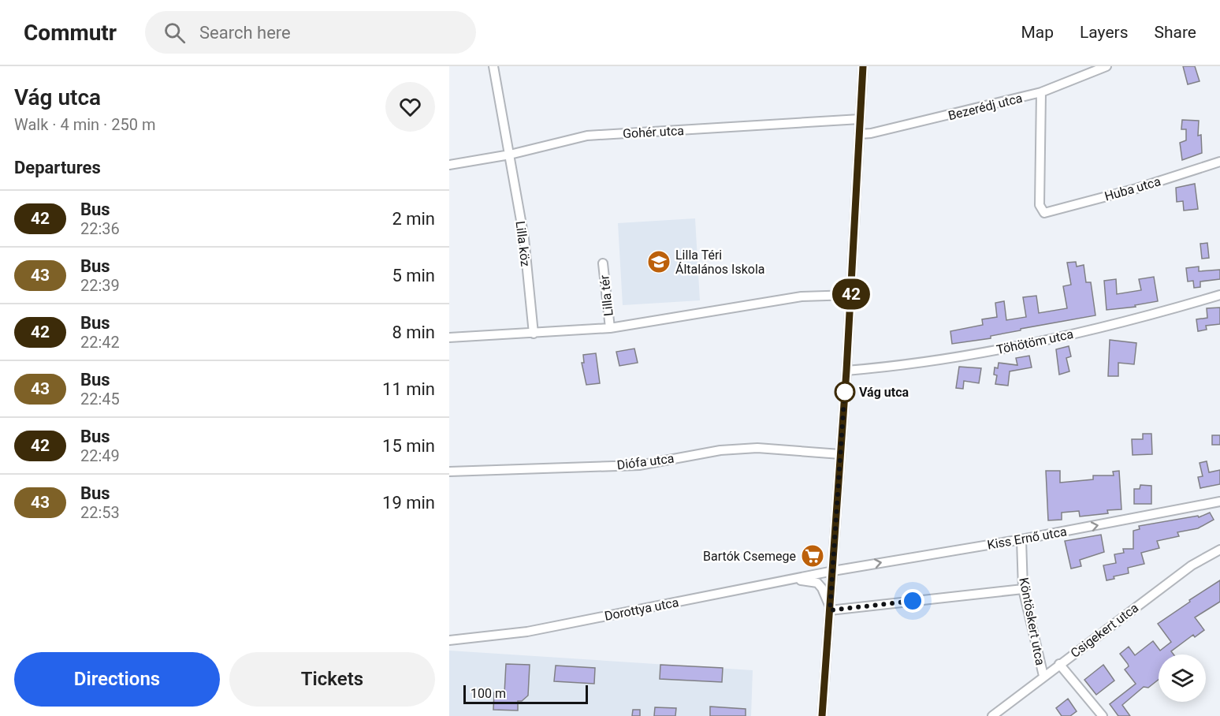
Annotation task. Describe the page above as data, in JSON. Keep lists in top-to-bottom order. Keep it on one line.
{"streets":{"street":["Bezerédj utca","Gohér utca","Huba utca","Lilla köz","Lilla tér","Töhötöm utca","Diófa utca","Kiss Ernő utca","Dorottya utca","Köntöskert utca","Csigekert utca"]},"crossings":[["Bezerédj utca","Huba utca"],["Gohér utca","Lilla köz"],["Kiss Ernő utca","Dorottya utca"],["Kiss Ernő utca","Köntöskert utca"],["Köntöskert utca","Csigekert utca"]],"places":{"school or university":["Lilla Téri Általános Iskola"],"other":["Vág utca"],"supermarket":["Bartók Csemege"]},"lines":["bus line 42"],"scale_bar":"100 m","page":{"header":"Commutr","search":"Search here","nav":["Map","Layers","Share"],"heading":[["Vág utca","Walk · 4 min · 250 m"],"Departures"],"on_map":"42","list":[{"mark":"42","name":"Bus","note":"22:36","value":"2 min"},{"mark":"43","name":"Bus","note":"22:39","value":"5 min"},{"mark":"42","name":"Bus","note":"22:42","value":"8 min"},{"mark":"43","name":"Bus","note":"22:45","value":"11 min"},{"mark":"42","name":"Bus","note":"22:49","value":"15 min"},{"mark":"43","name":"Bus","note":"22:53","value":"19 min"}],"buttons":["Directions","Tickets"],"scale":"100 m"}}
